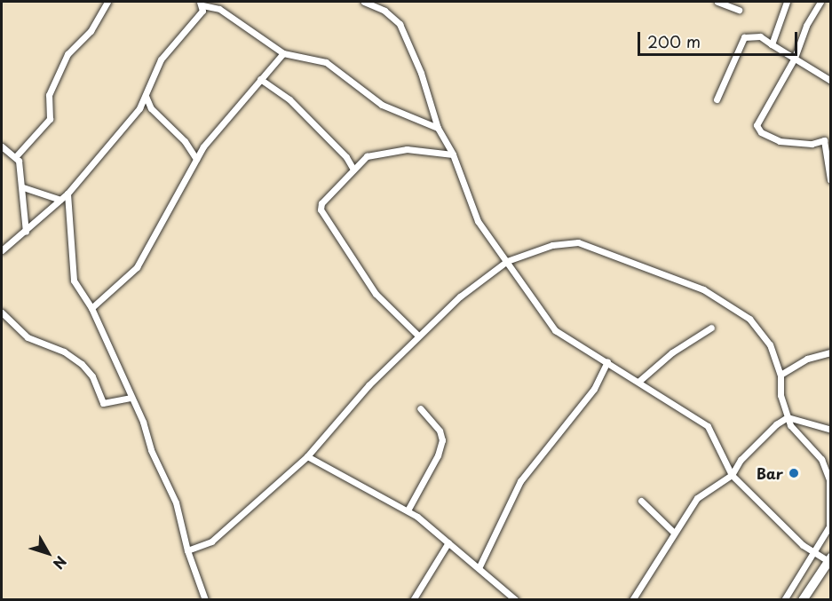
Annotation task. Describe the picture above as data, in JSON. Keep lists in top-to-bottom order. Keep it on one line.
{"places":["Bar"],"scale_bar":"200 m","north":"bottom right"}
